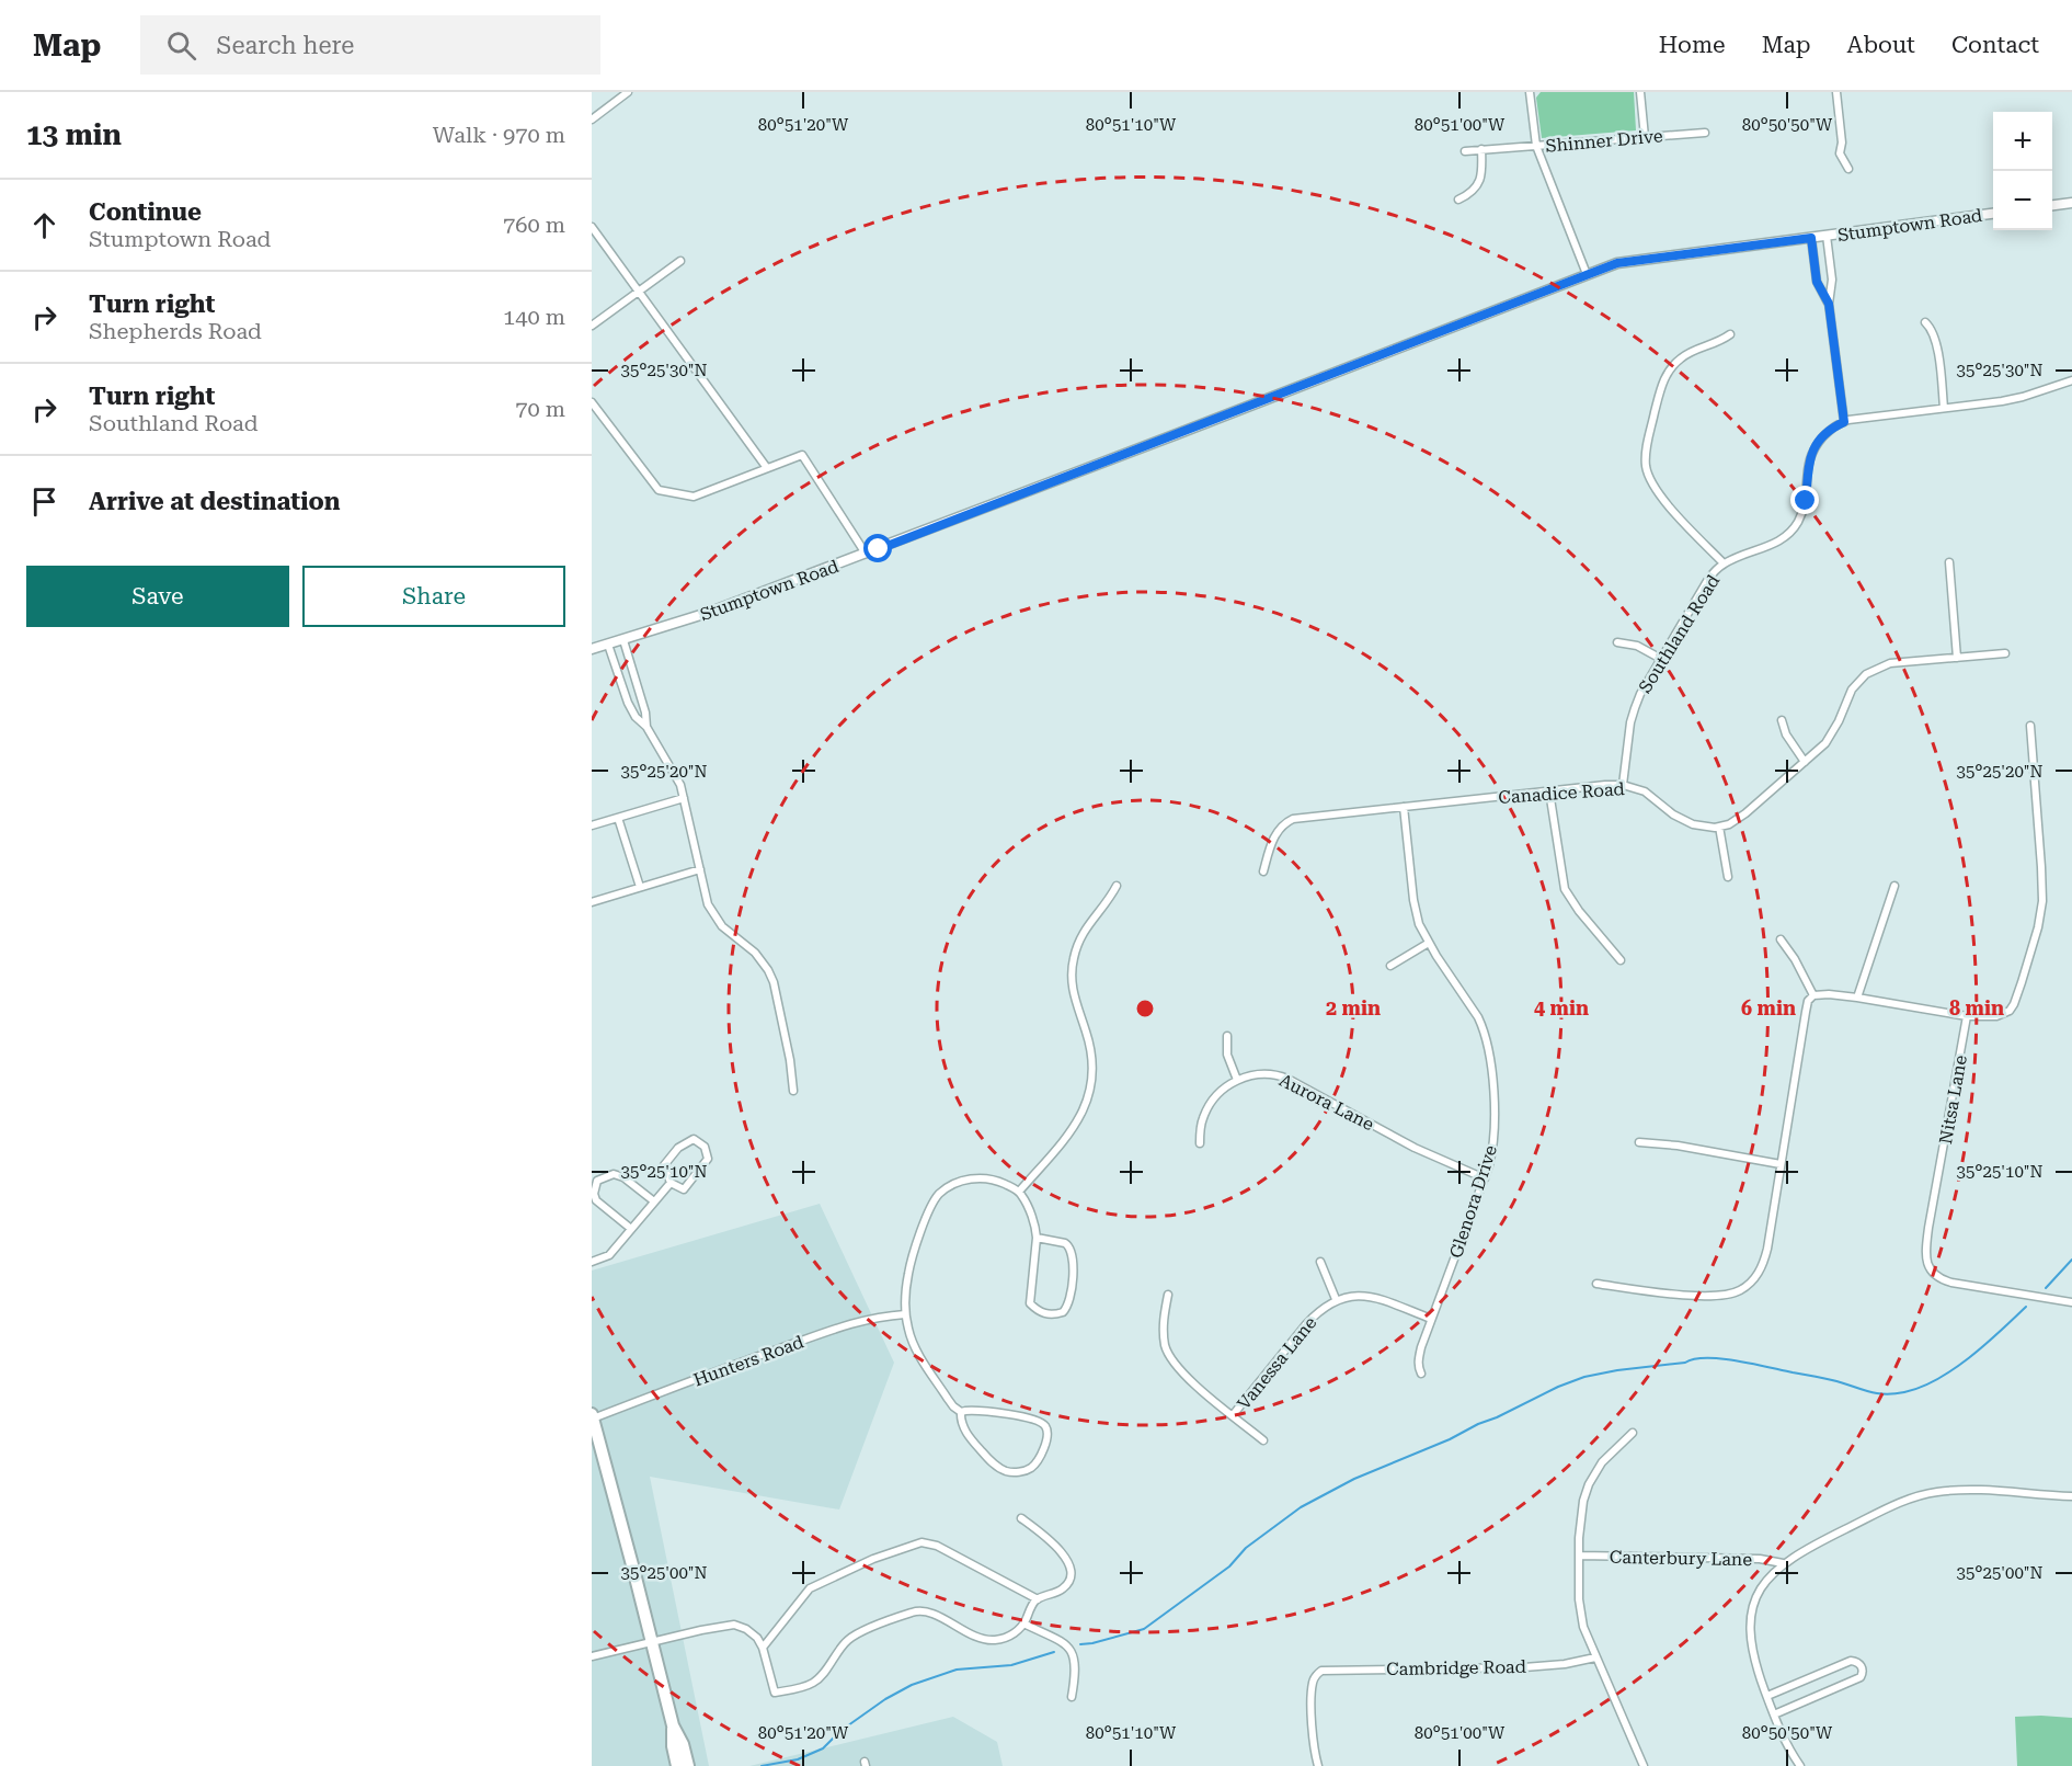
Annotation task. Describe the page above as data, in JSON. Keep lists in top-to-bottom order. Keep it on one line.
{"streets":{"street":["Shinner Drive","Stumptown Road","Southland Road","Canadice Road","Nitsa Lane","Aurora Lane","Glenora Drive","Hunters Road","Vanessa Lane","Canterbury Lane","Cambridge Road"]},"crossings":[["Southland Road","Canadice Road"],["Canadice Road","Glenora Drive"],["Aurora Lane","Glenora Drive"]],"page":{"header":"Map","search":"Search here","nav":["Home","Map","About","Contact"],"heading":["13 min","Walk · 970 m"],"map_buttons":["+","−"],"list":[["Continue","Stumptown Road","760 m"],["Turn right","Shepherds Road","140 m"],["Turn right","Southland Road","70 m"],"Arrive at destination"],"buttons":["Save","Share"]},"coordinates":["80°51'20\"W","80°51'10\"W","80°51'00\"W","80°50'50\"W","35°25'30\"N","35°25'20\"N","35°25'10\"N","35°25'00\"N"],"rings":["2 min","4 min","6 min","8 min"]}
